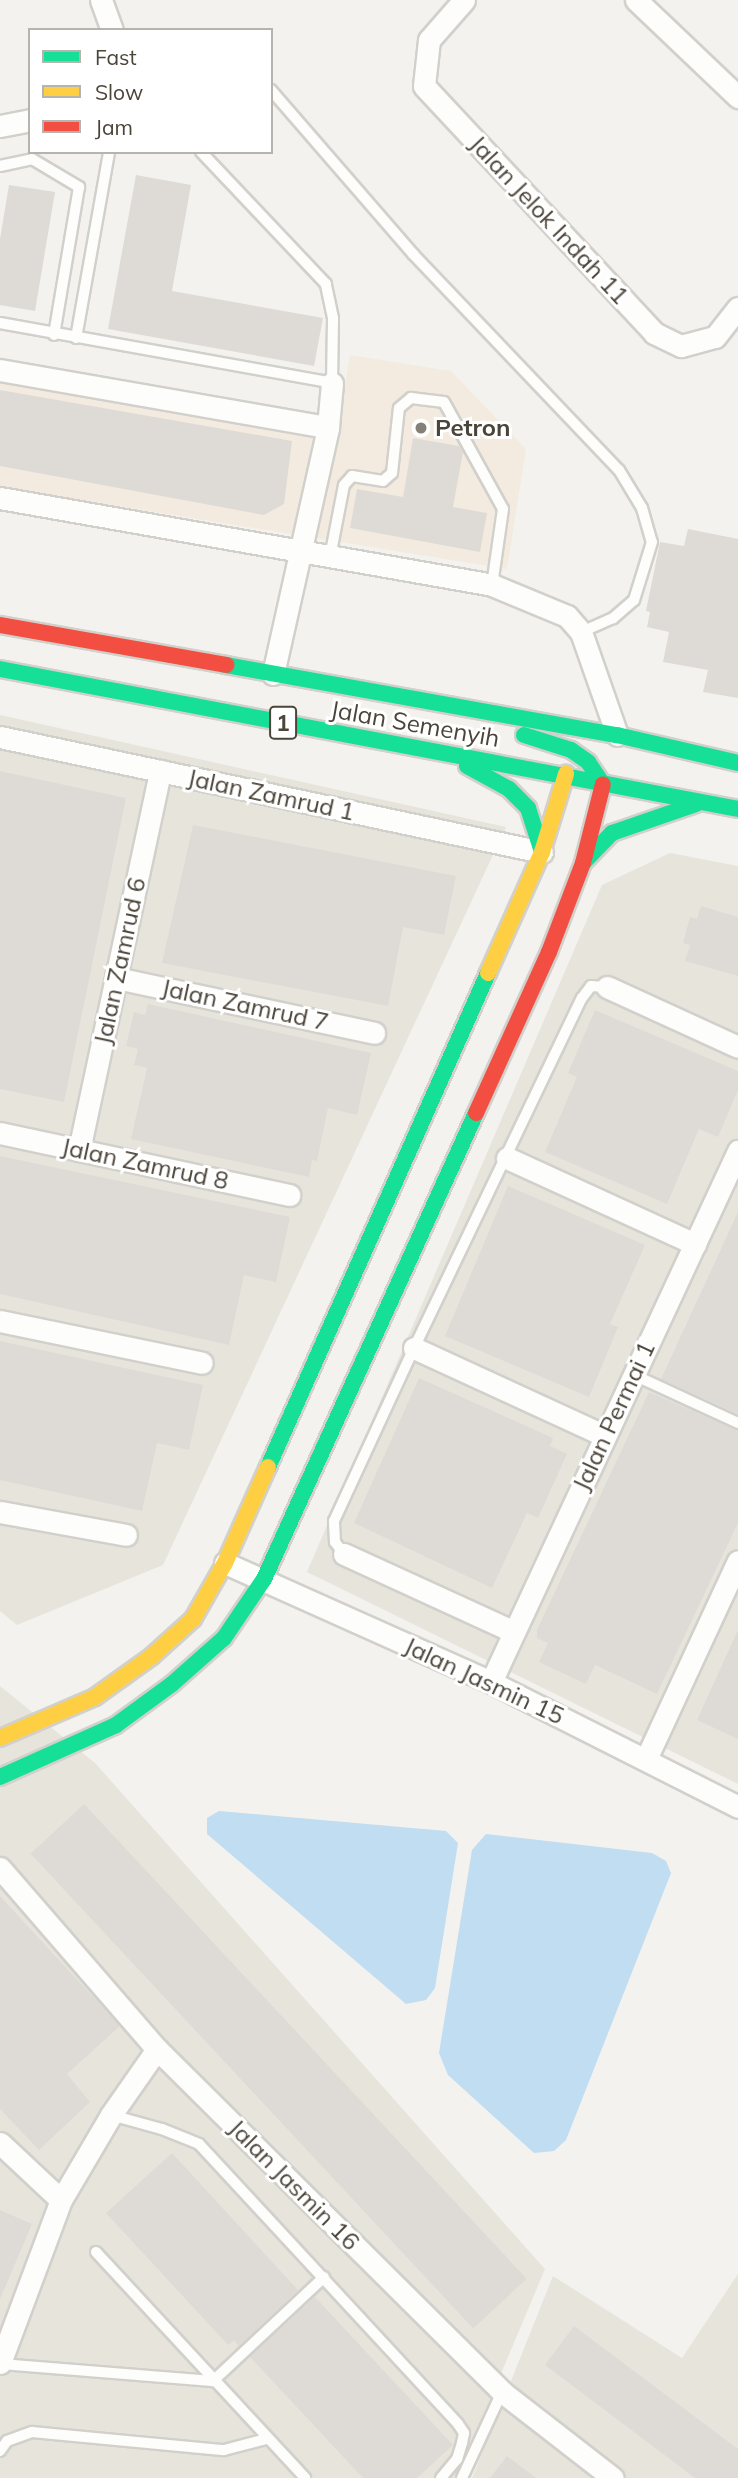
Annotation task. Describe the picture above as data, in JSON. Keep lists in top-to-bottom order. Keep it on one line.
{"streets":{"street":["Jalan Jelok Indah 11","1","Jalan Semenyih","Jalan Zamrud 1","Jalan Zamrud 6","Jalan Zamrud 7","Jalan Zamrud 8","Jalan Permai 1","Jalan Jasmin 15","Jalan Jasmin 16"]},"crossings":[["Jalan Zamrud 1","Jalan Zamrud 6"],["Jalan Zamrud 6","Jalan Zamrud 7"],["Jalan Zamrud 6","Jalan Zamrud 8"],["Jalan Permai 1","Jalan Jasmin 15"]],"places":["Petron"],"legend":["Fast","Slow","Jam"]}
